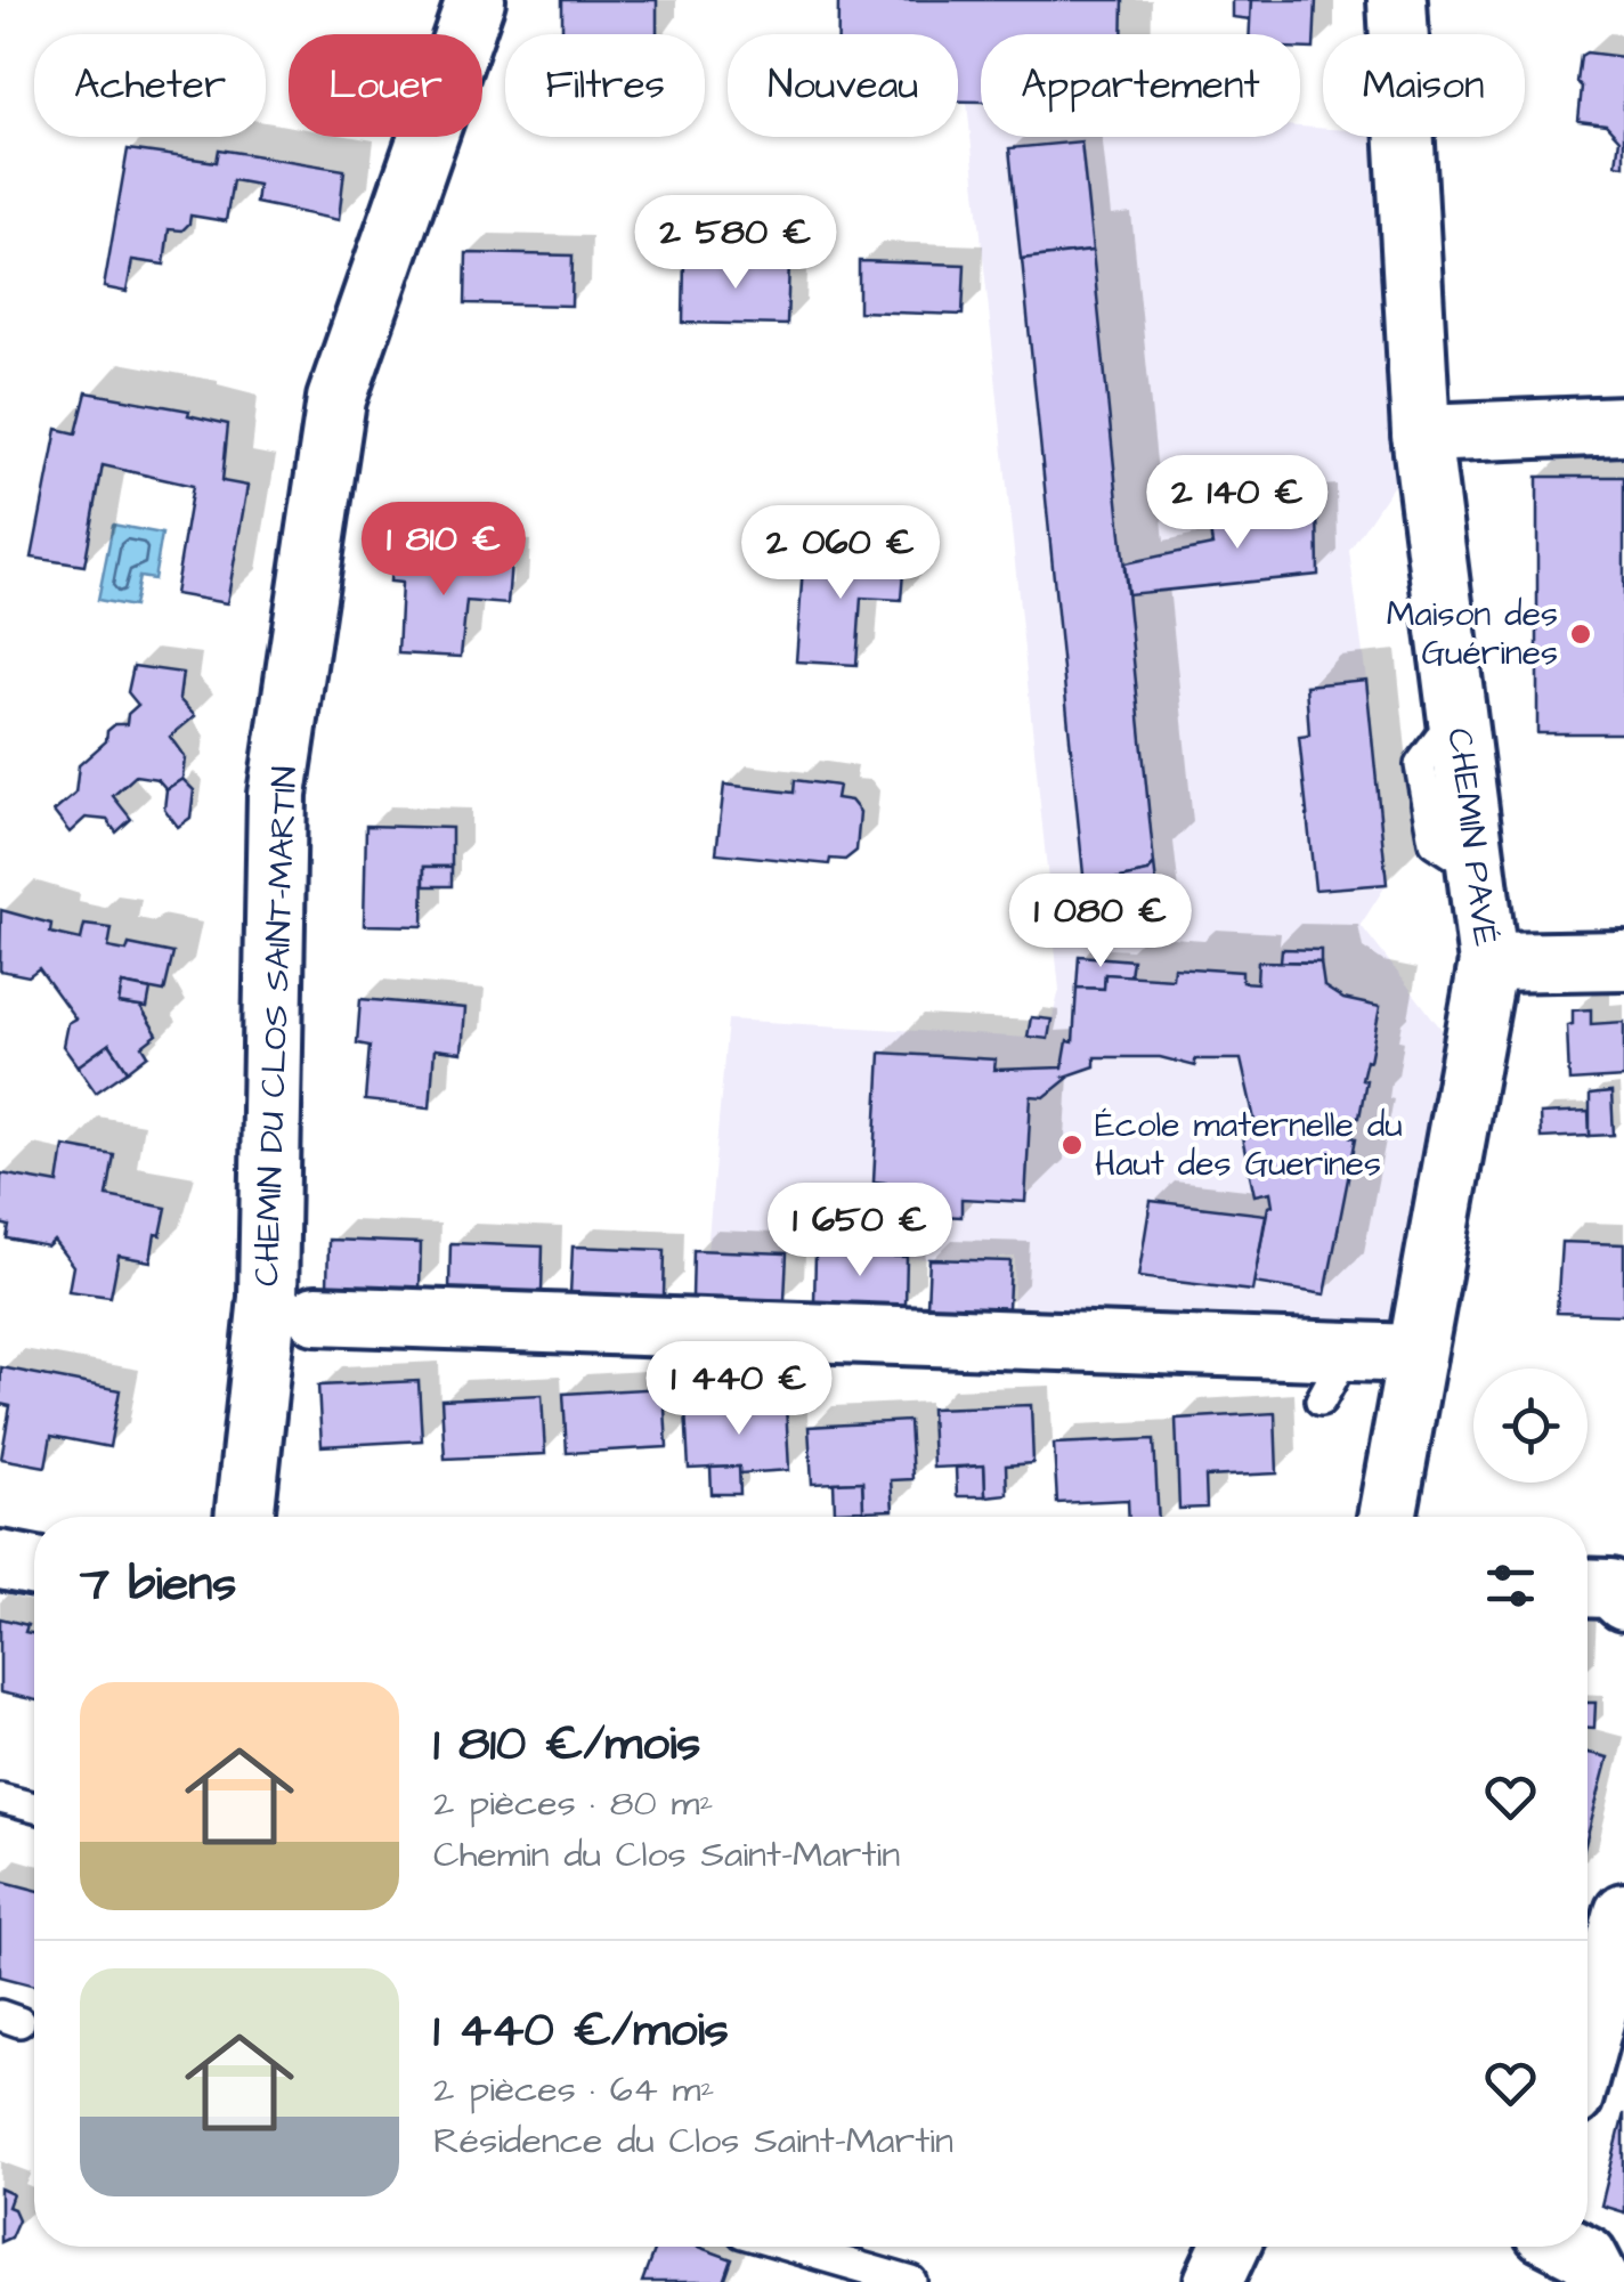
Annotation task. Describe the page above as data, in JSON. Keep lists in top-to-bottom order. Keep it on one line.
{"streets":{"street":["CHEMIN PAVÉ","CHEMIN DU CLOS SAINT-MARTIN"]},"places":["Maison des Guérines","École maternelle du Haut des Guerines"],"page":{"chip":["Acheter","Louer","Filtres","Nouveau","Appartement","Maison"],"price":["2 580 €","2 140 €","1 810 €","2 060 €","1 080 €","1 650 €","1 440 €"],"heading":"7 biens","list":[{"name":"1 810 €/mois","note":"2 pièces · 80 m² · Chemin du Clos Saint-Martin"},{"name":"1 440 €/mois","note":"2 pièces · 64 m² · Résidence du Clos Saint-Martin"}]}}
